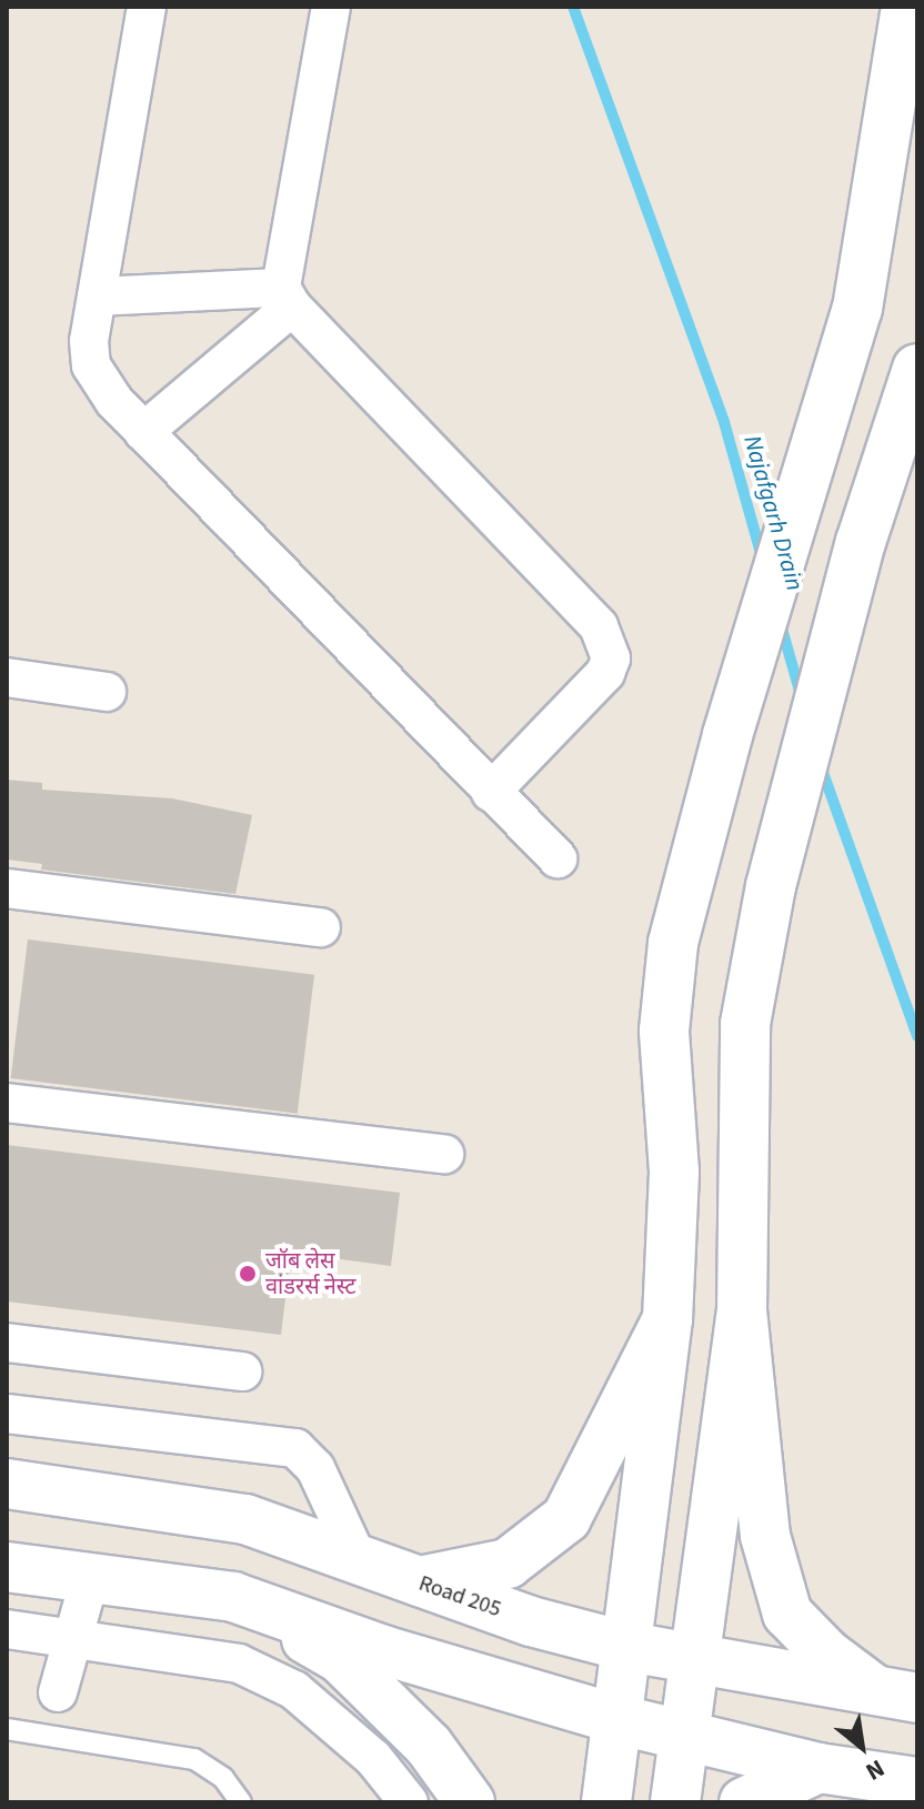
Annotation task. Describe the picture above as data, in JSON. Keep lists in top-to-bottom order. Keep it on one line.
{"streets":{"street":["Road 205"]},"water":["Najafgarh Drain"],"places":["जॉब लेस वांडरर्स नेस्ट"],"north":"bottom right"}
